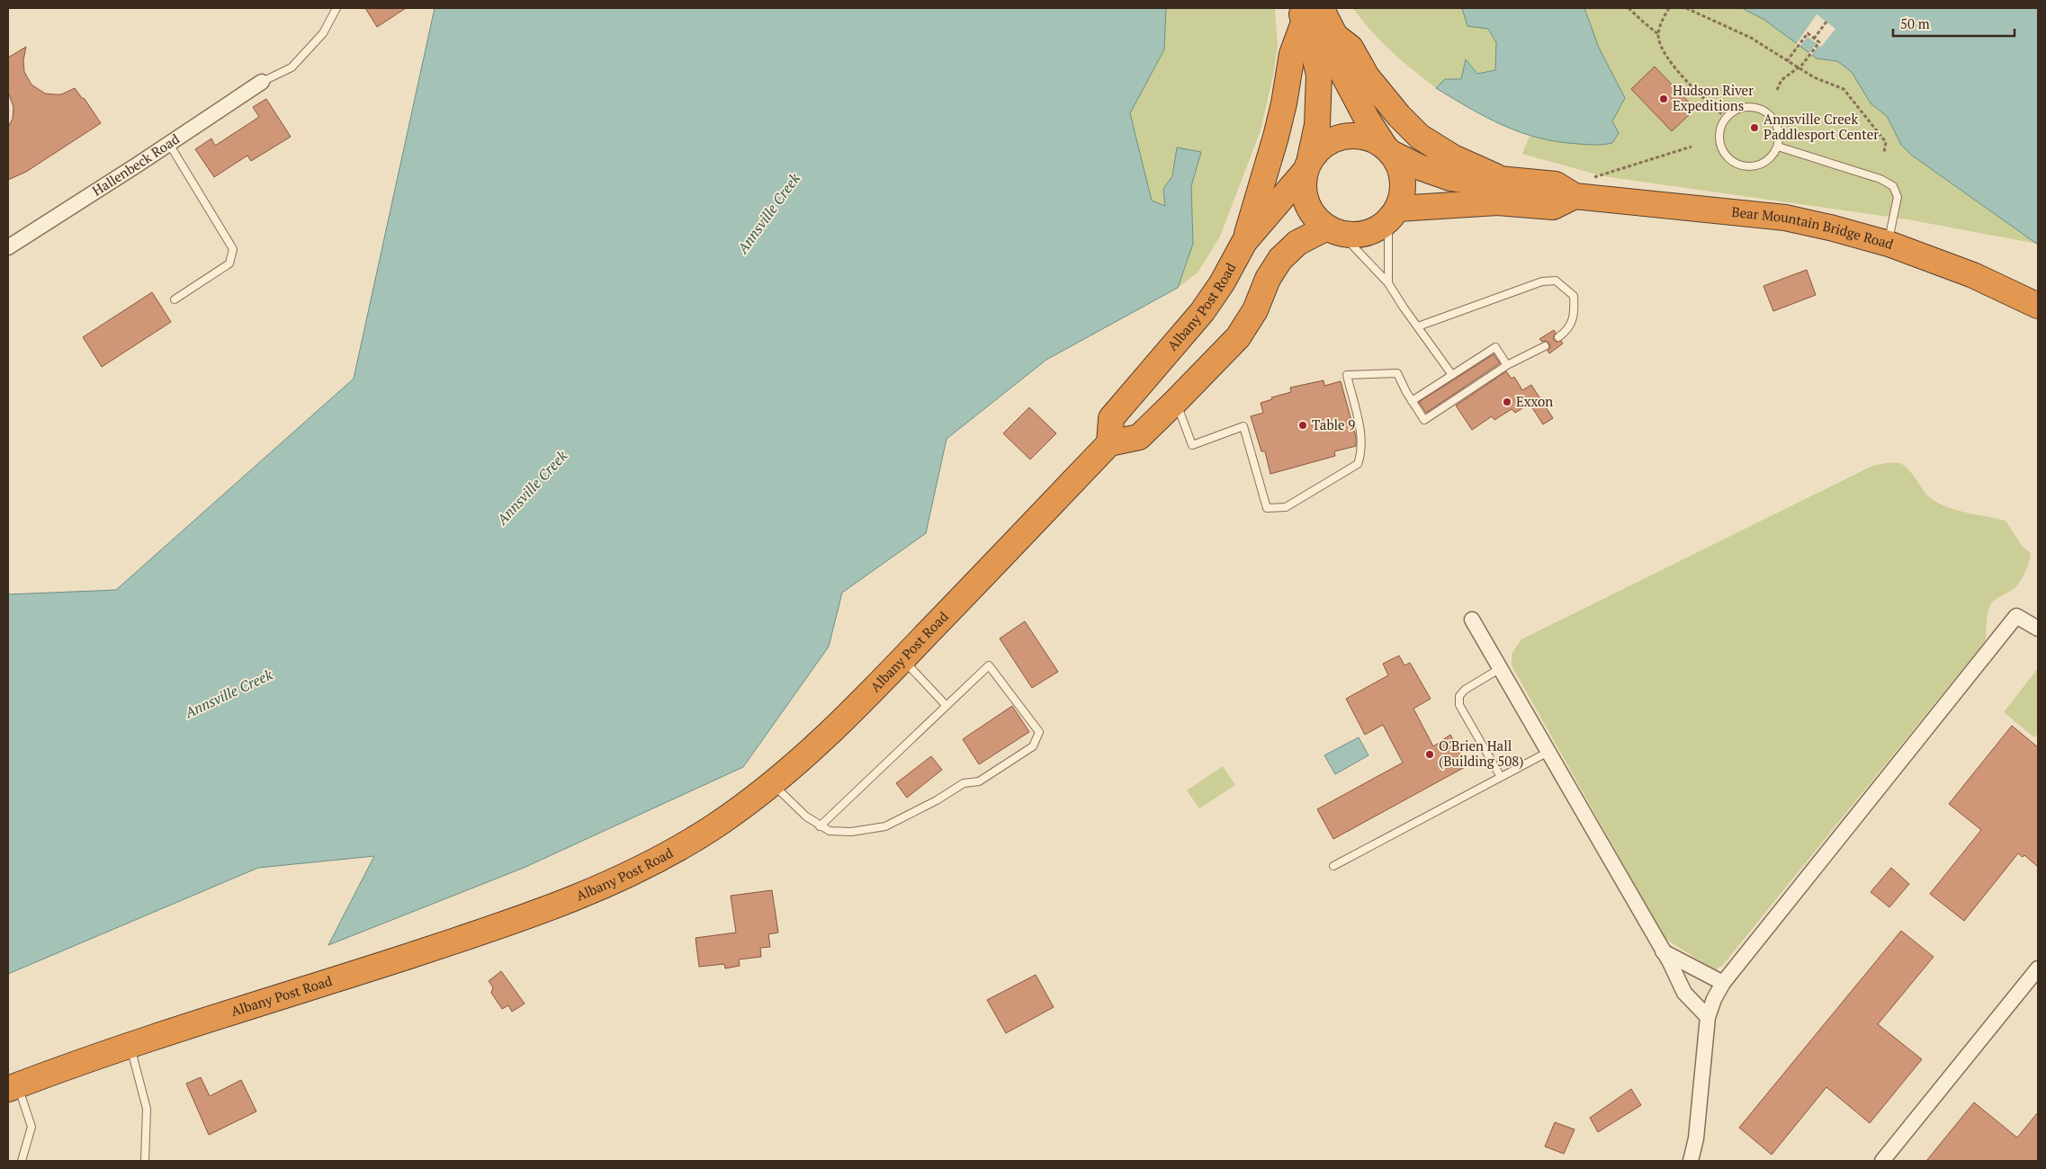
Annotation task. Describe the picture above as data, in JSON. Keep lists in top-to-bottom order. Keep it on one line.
{"streets":{"highway":["Bear Mountain Bridge Road","Albany Post Road"],"street":["Hallenbeck Road"]},"crossings":[["Bear Mountain Bridge Road","Albany Post Road"]],"water":["Annsville Creek"],"places":["Hudson River Expeditions","Annsville Creek Paddlesport Center","Exxon","Table 9","O'Brien Hall (Building 508)"],"scale_bar":"50 m"}
